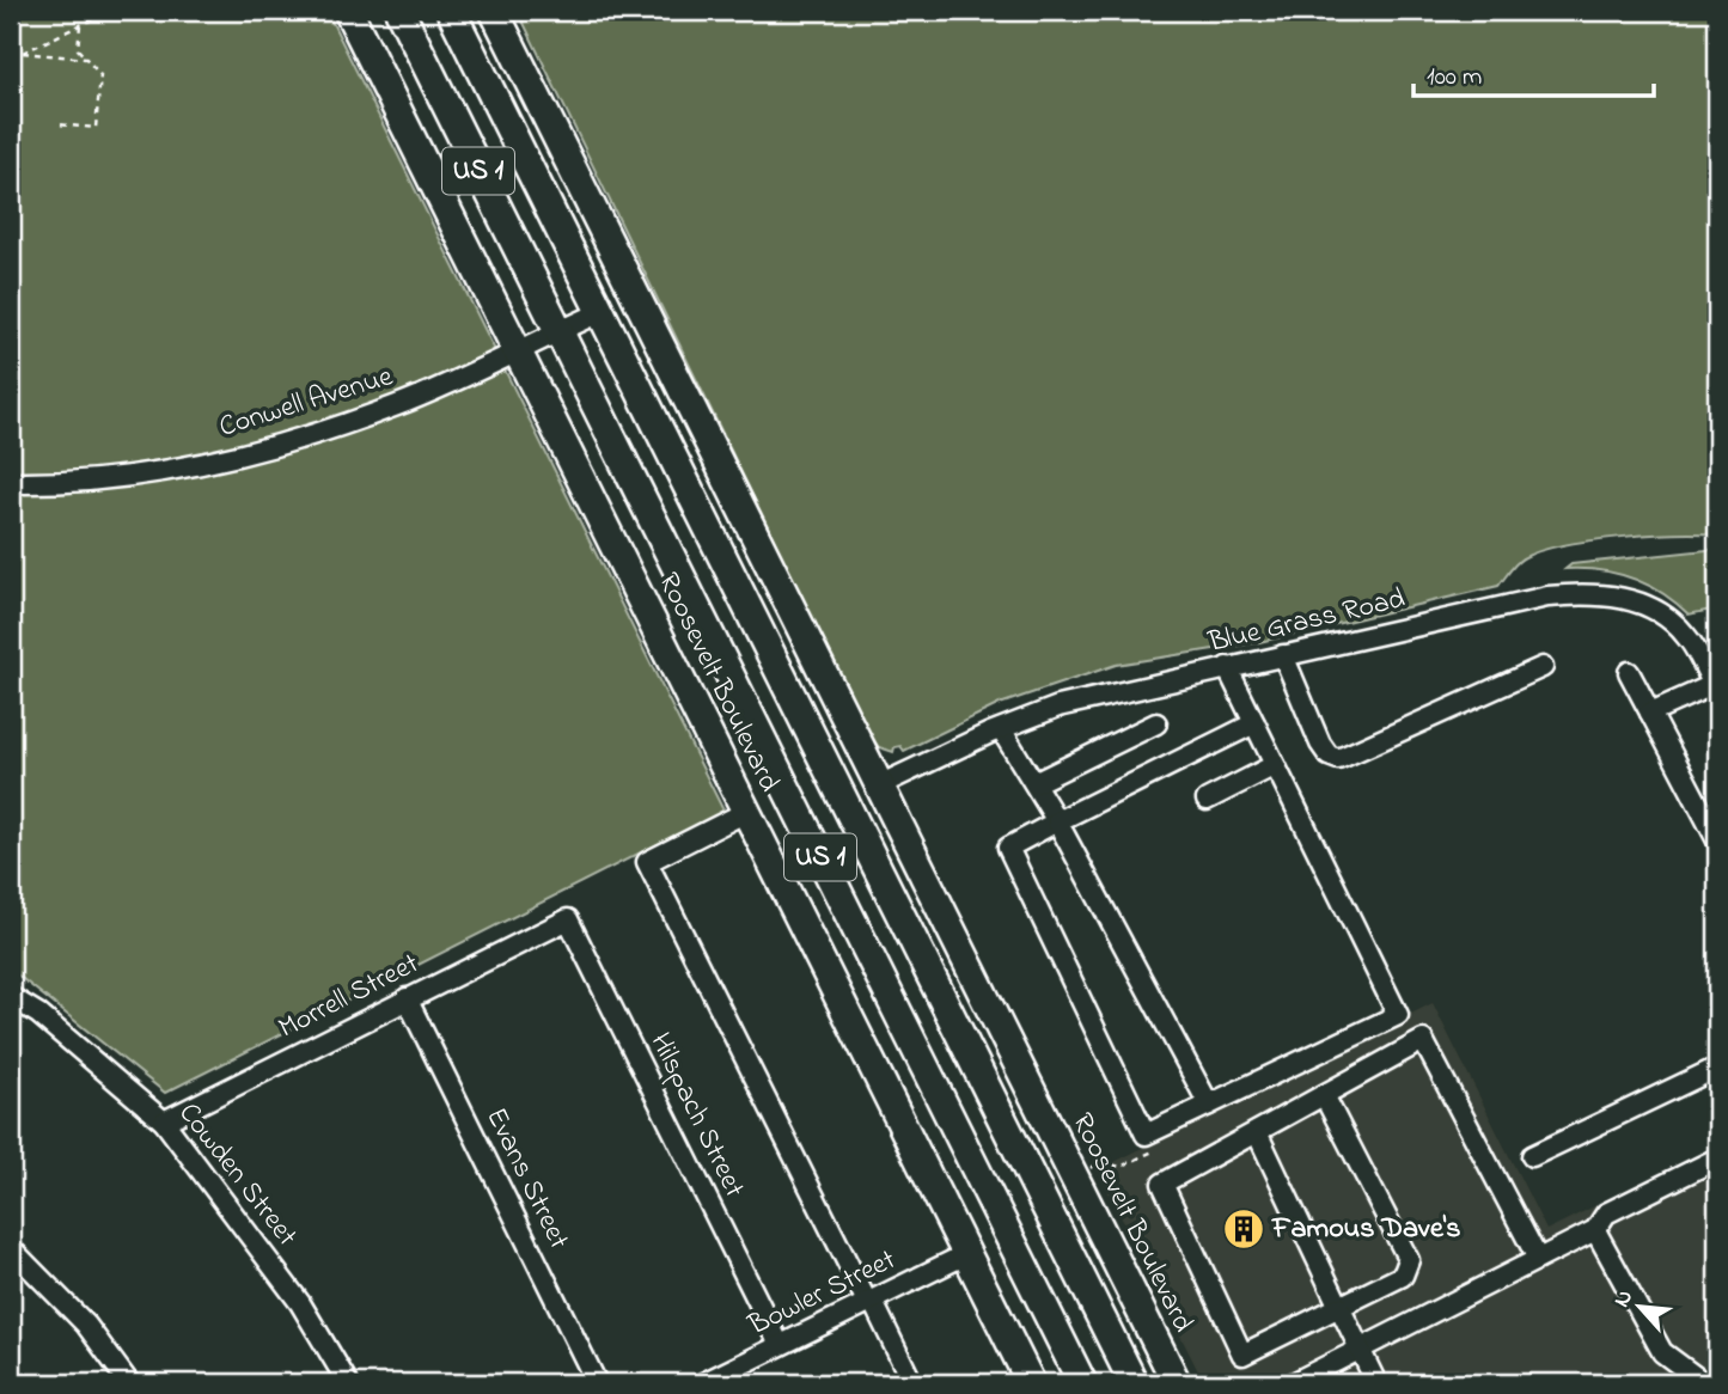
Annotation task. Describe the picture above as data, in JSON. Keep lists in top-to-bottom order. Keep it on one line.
{"streets":{"highway":["US 1","Roosevelt Boulevard"],"street":["Conwell Avenue","Blue Grass Road","Morrell Street","Hilspach Street","Cowden Street","Evans Street","Bowler Street"]},"crossings":[["Conwell Avenue","Roosevelt Boulevard"],["Blue Grass Road","Roosevelt Boulevard"],["Roosevelt Boulevard","Bowler Street"],["Morrell Street","Hilspach Street"],["Morrell Street","Cowden Street"],["Morrell Street","Evans Street"],["Hilspach Street","Bowler Street"]],"places":{"building":["Famous Dave's"]},"scale_bar":"100 m","north":"top left"}
